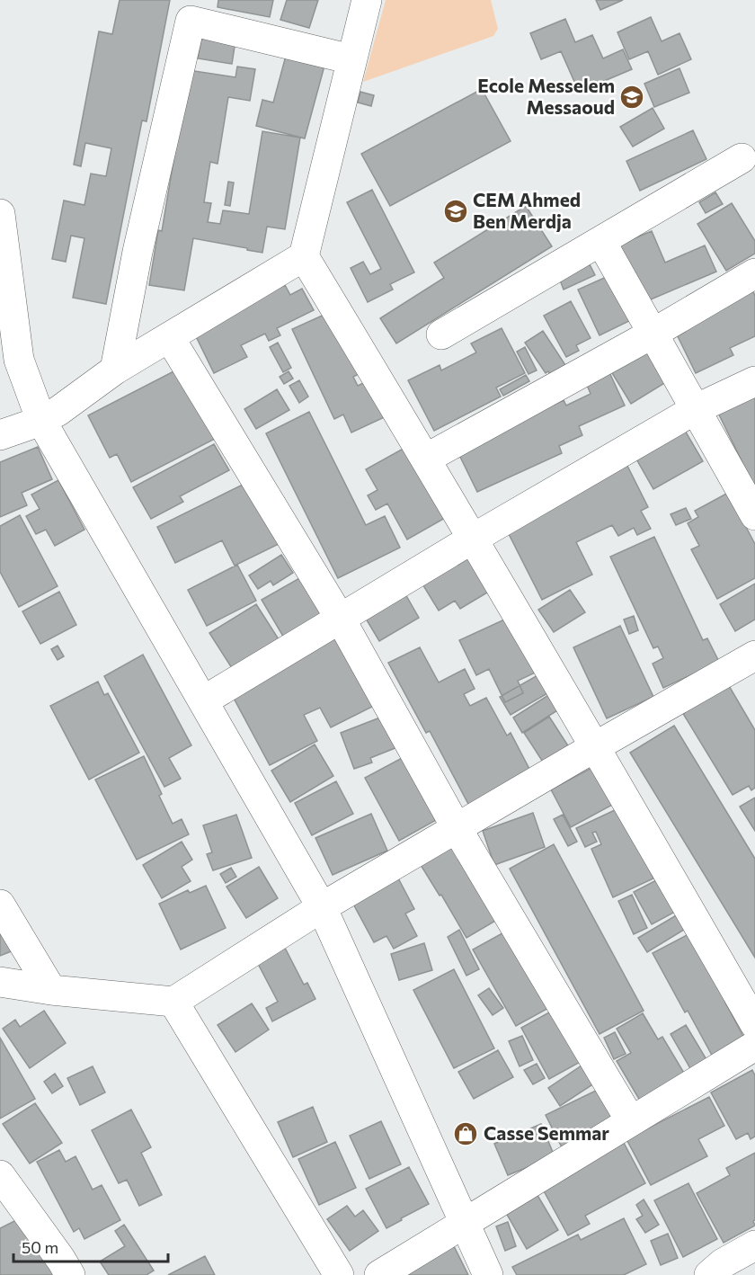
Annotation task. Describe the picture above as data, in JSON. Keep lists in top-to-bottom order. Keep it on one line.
{"places":{"school or university":["Ecole Messelem Messaoud","CEM Ahmed Ben Merdja"],"shop":["Casse Semmar"]},"scale_bar":"50 m"}
